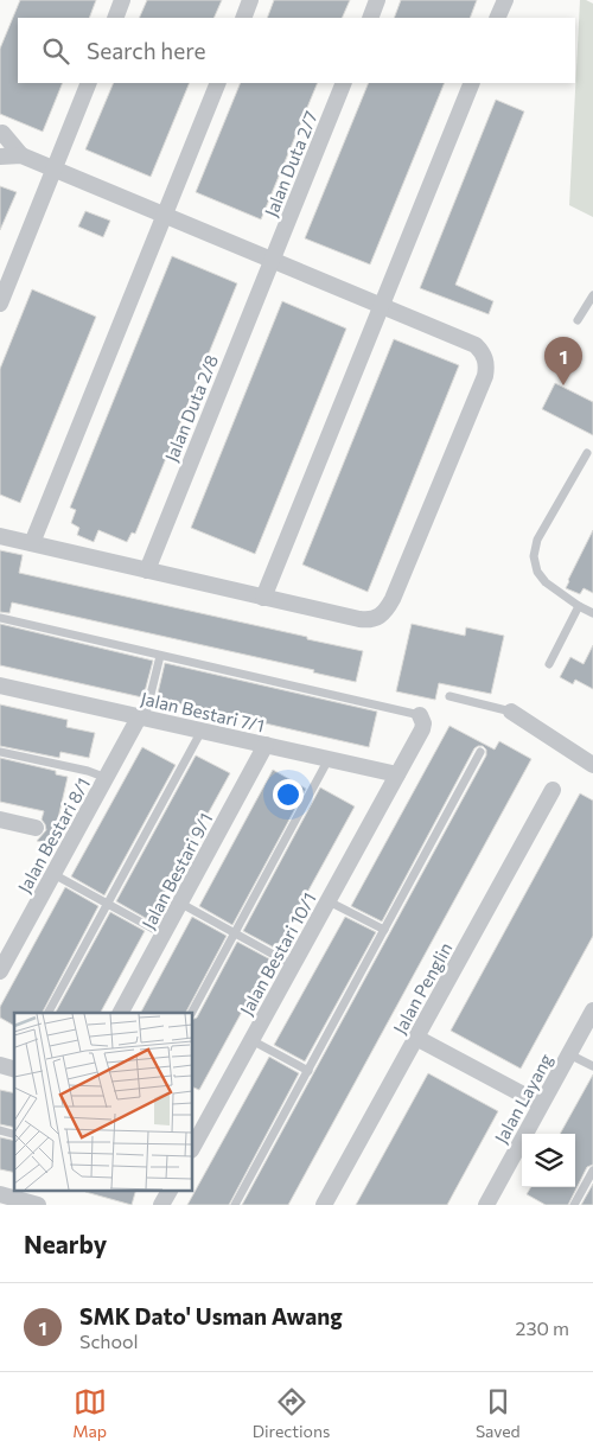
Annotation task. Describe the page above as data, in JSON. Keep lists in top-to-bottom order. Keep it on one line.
{"streets":{"street":["Jalan Duta 2/7","Jalan Duta 2/8","Jalan Bestari 7/1","Jalan Bestari 8/1","Jalan Bestari 9/1","Jalan Bestari 10/1","Jalan Penglin","Jalan Layang"]},"crossings":[["Jalan Duta 2/7","Jalan Duta 2/8"],["Jalan Bestari 7/1","Jalan Bestari 8/1"],["Jalan Bestari 7/1","Jalan Bestari 9/1"],["Jalan Bestari 7/1","Jalan Bestari 10/1"]],"page":{"search":"Search here","pins":"1","heading":"Nearby","list":[{"mark":"1","name":"SMK Dato' Usman Awang","note":"School","value":"230 m"}],"nav":["Map","Directions","Saved"]}}
